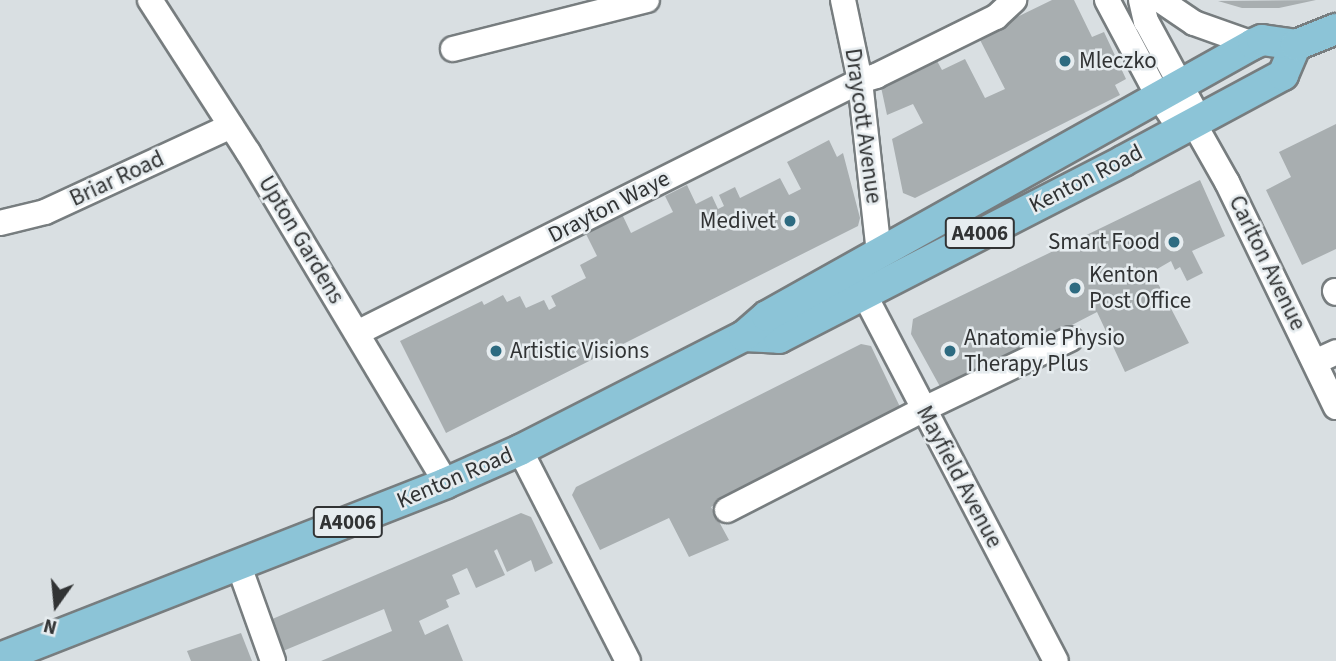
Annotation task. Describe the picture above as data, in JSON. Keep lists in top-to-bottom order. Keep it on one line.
{"streets":{"main road":["Kenton Road","A4006"],"street":["Draycott Avenue","Briar Road","Drayton Waye","Upton Gardens","Carlton Avenue","Mayfield Avenue"]},"crossings":[["Draycott Avenue","Kenton Road"],["Draycott Avenue","Drayton Waye"],["Briar Road","Upton Gardens"],["Kenton Road","Upton Gardens"],["Kenton Road","Carlton Avenue"],["Kenton Road","Mayfield Avenue"],["Drayton Waye","Upton Gardens"]],"places":["Mleczko","Medivet","Smart Food","Kenton Post Office","Artistic Visions","Anatomie Physio Therapy Plus"],"north":"bottom"}
